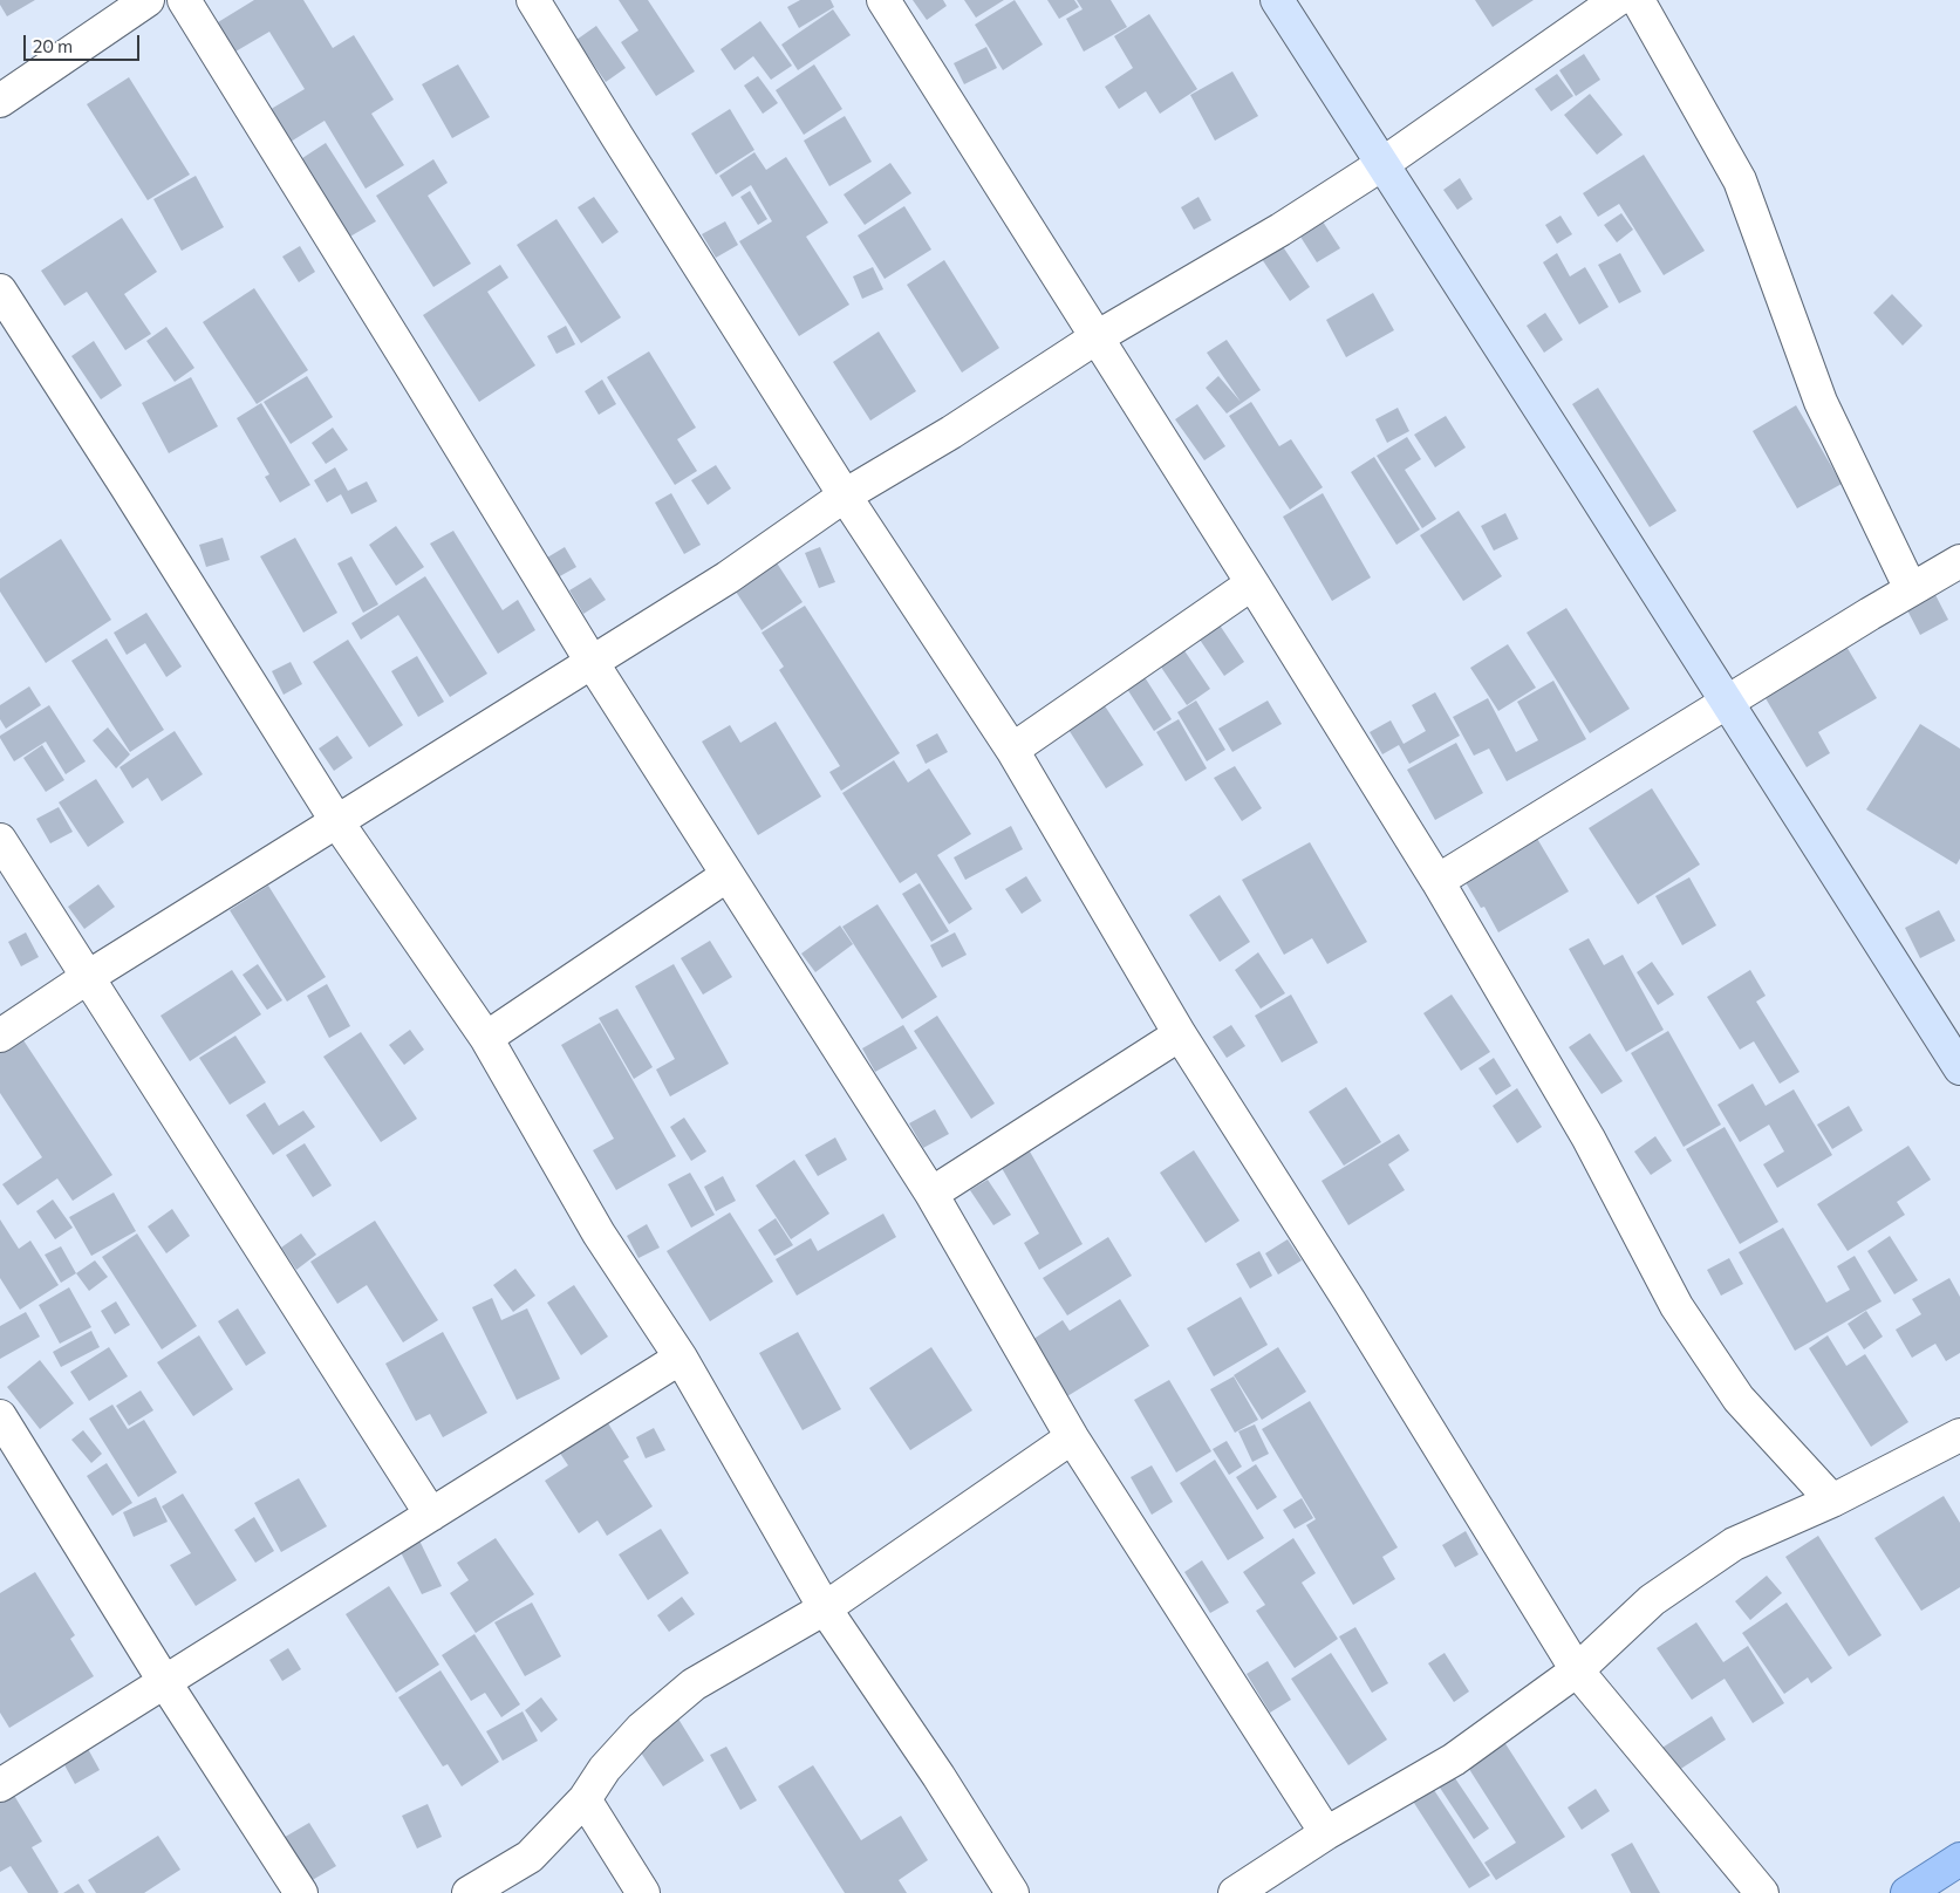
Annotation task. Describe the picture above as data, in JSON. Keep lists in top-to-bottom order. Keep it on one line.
{"scale_bar":"20 m"}
